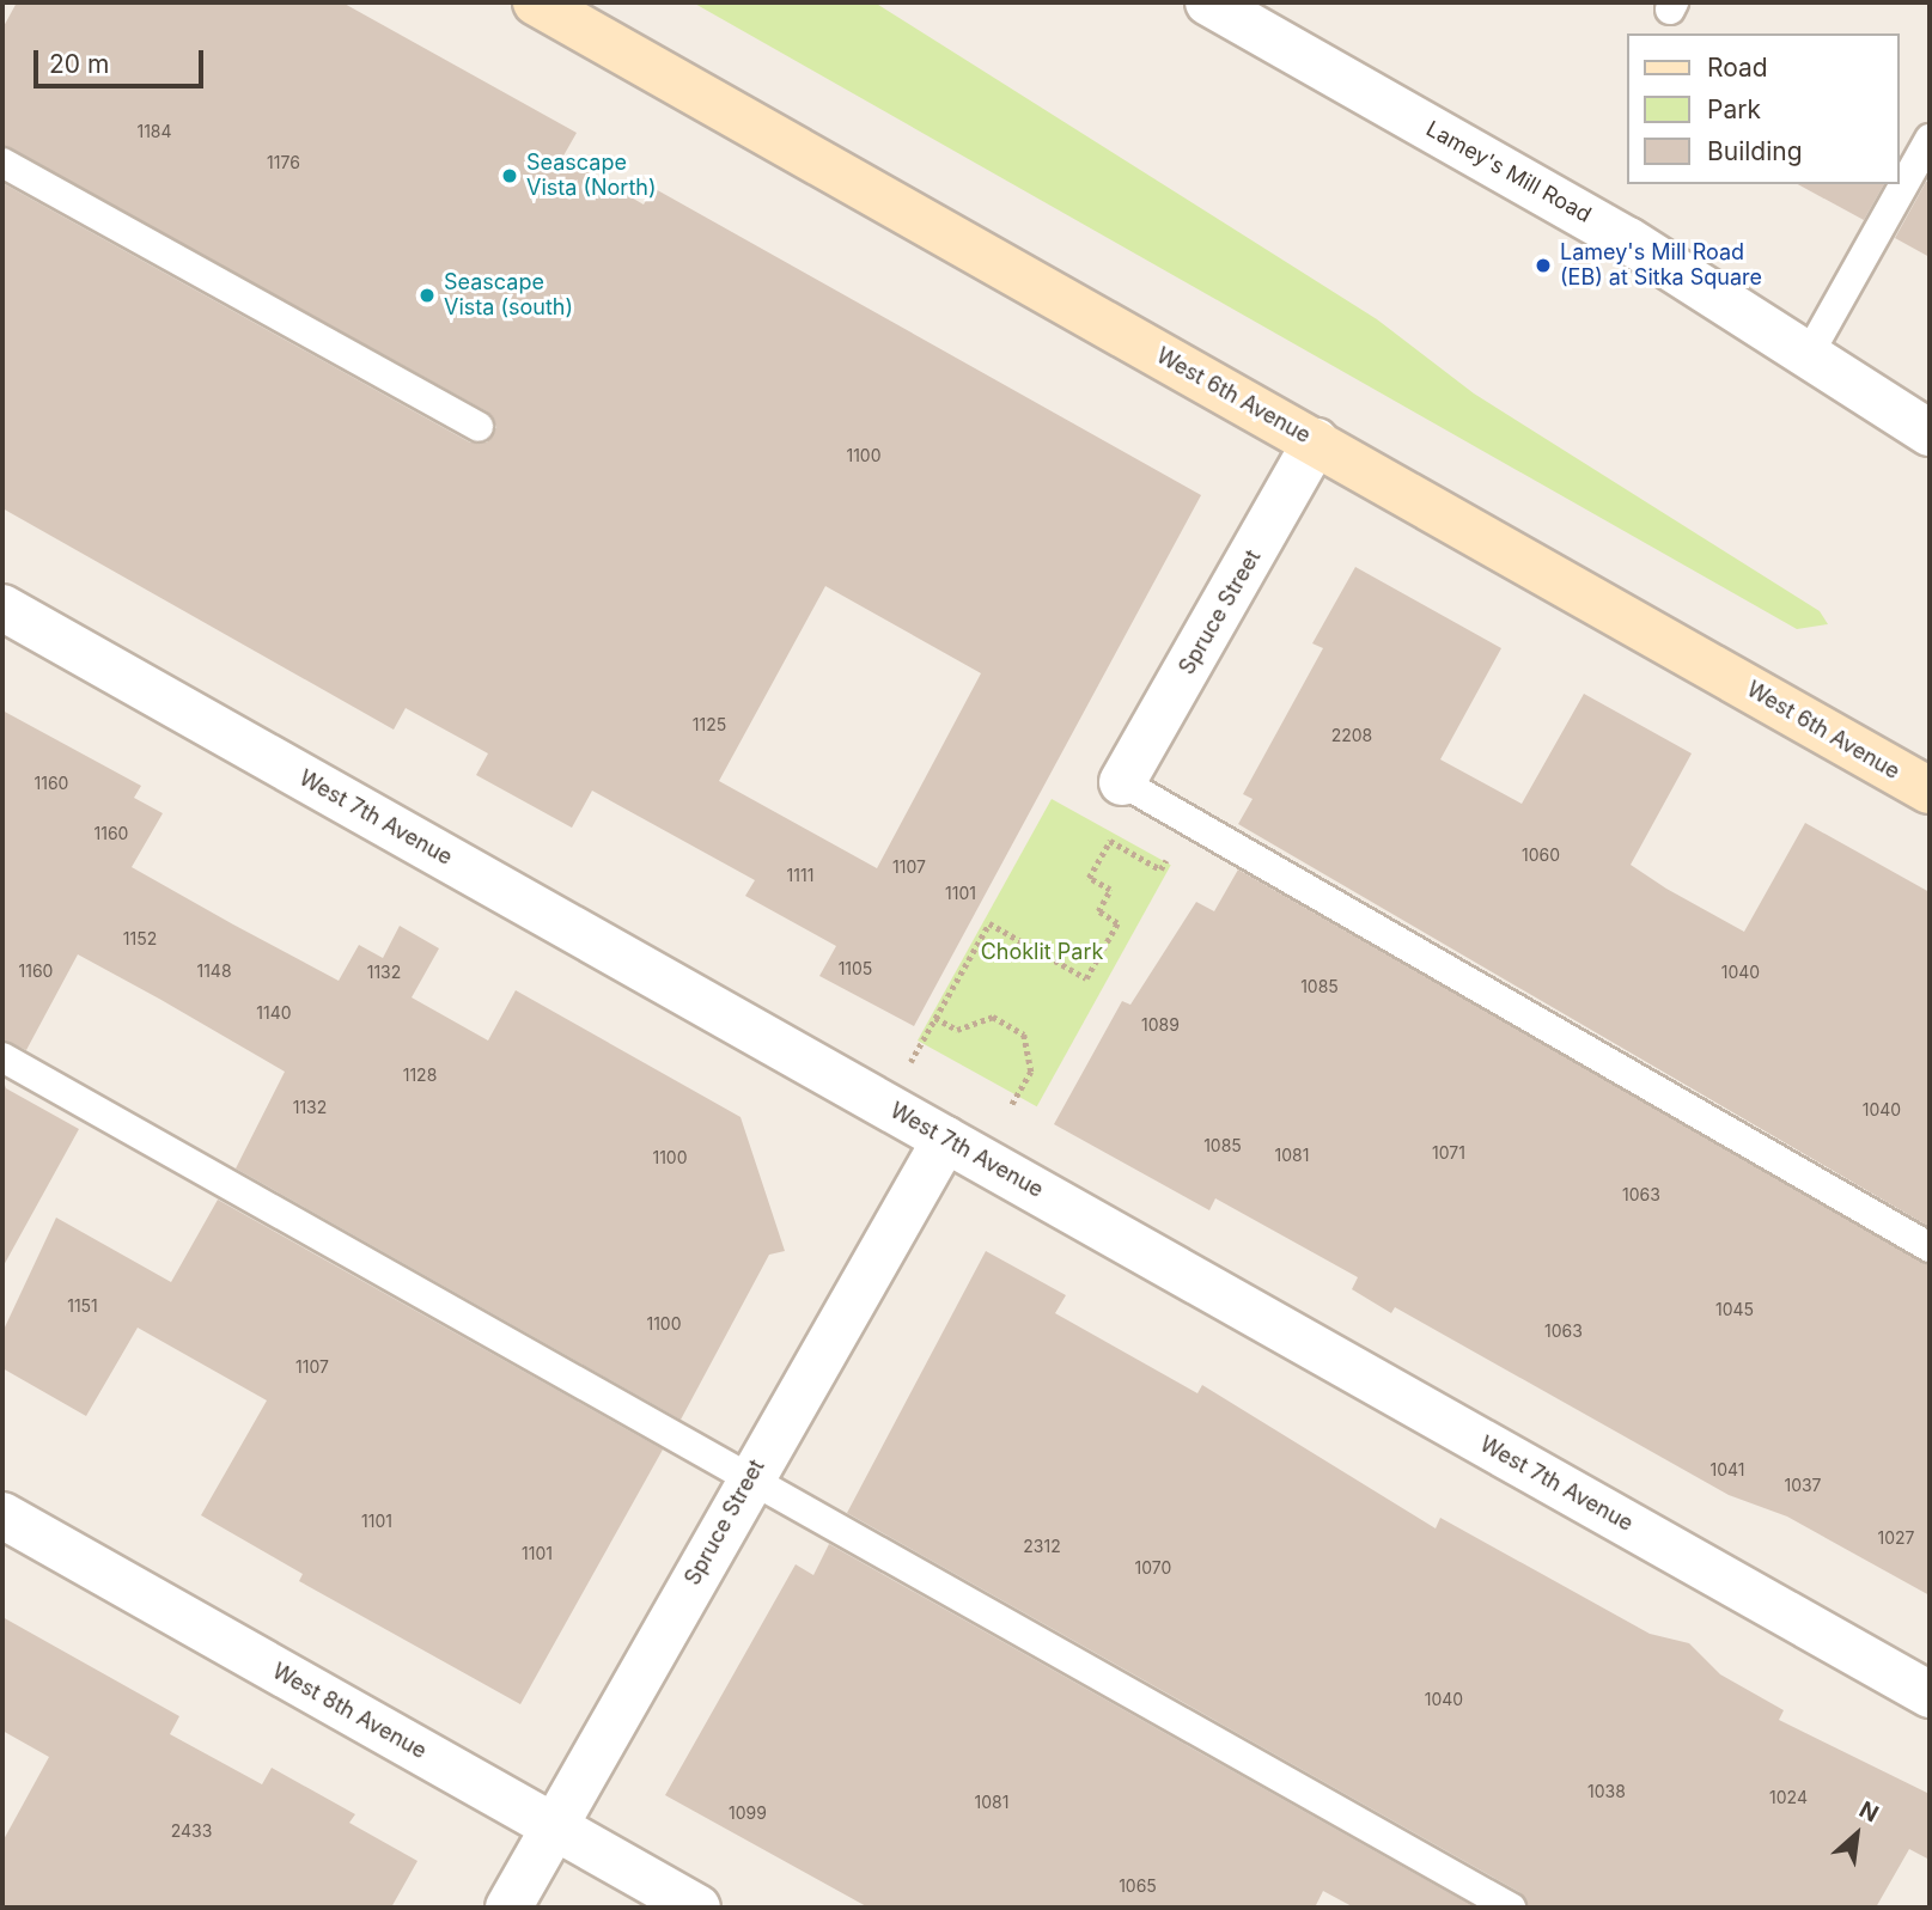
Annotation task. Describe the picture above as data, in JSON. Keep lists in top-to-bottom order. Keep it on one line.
{"streets":{"main road":["West 6th Avenue"],"street":["Lamey's Mill Road","Spruce Street","West 7th Avenue","West 8th Avenue"]},"crossings":[["West 6th Avenue","Spruce Street"],["Spruce Street","West 7th Avenue"],["Spruce Street","West 8th Avenue"]],"parks":["Choklit Park"],"places":["Seascape Vista (North)","Lamey's Mill Road (EB) at Sitka Square","Seascape Vista (south)"],"house_numbers":["1184","1176","1100","1125","2208","1160","1160","1060","1107","1111","1101","1152","1105","1160","1148","1132","1040","1085","1140","1089","1128","1132","1040","1085","1071","1081","1100","1063","1151","1045","1100","1063","1107","1041","1037","1101","1027","2312","1101","1070","1040","1038","1024","1081","1099","2433","1065"],"legend":["Road","Park","Building"],"scale_bar":"20 m","north":"top right"}
